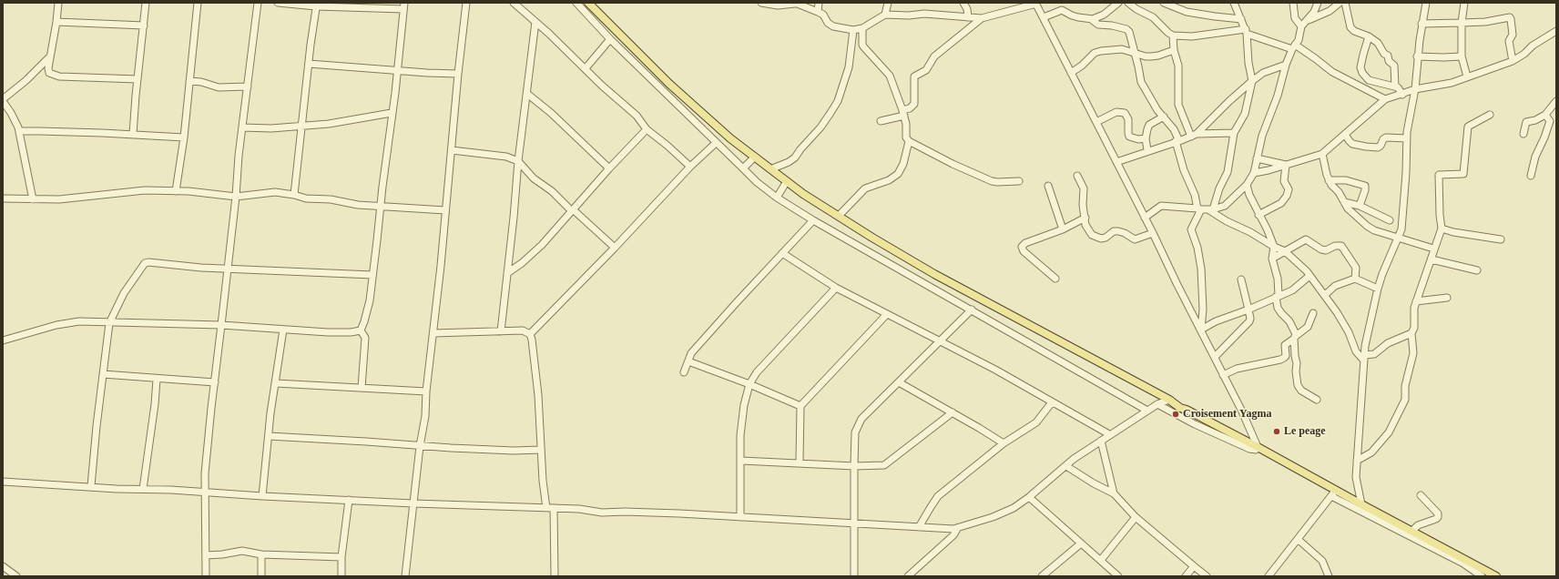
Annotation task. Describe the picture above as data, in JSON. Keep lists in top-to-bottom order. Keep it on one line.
{"places":["Croisement Yagma","Le peage"]}
